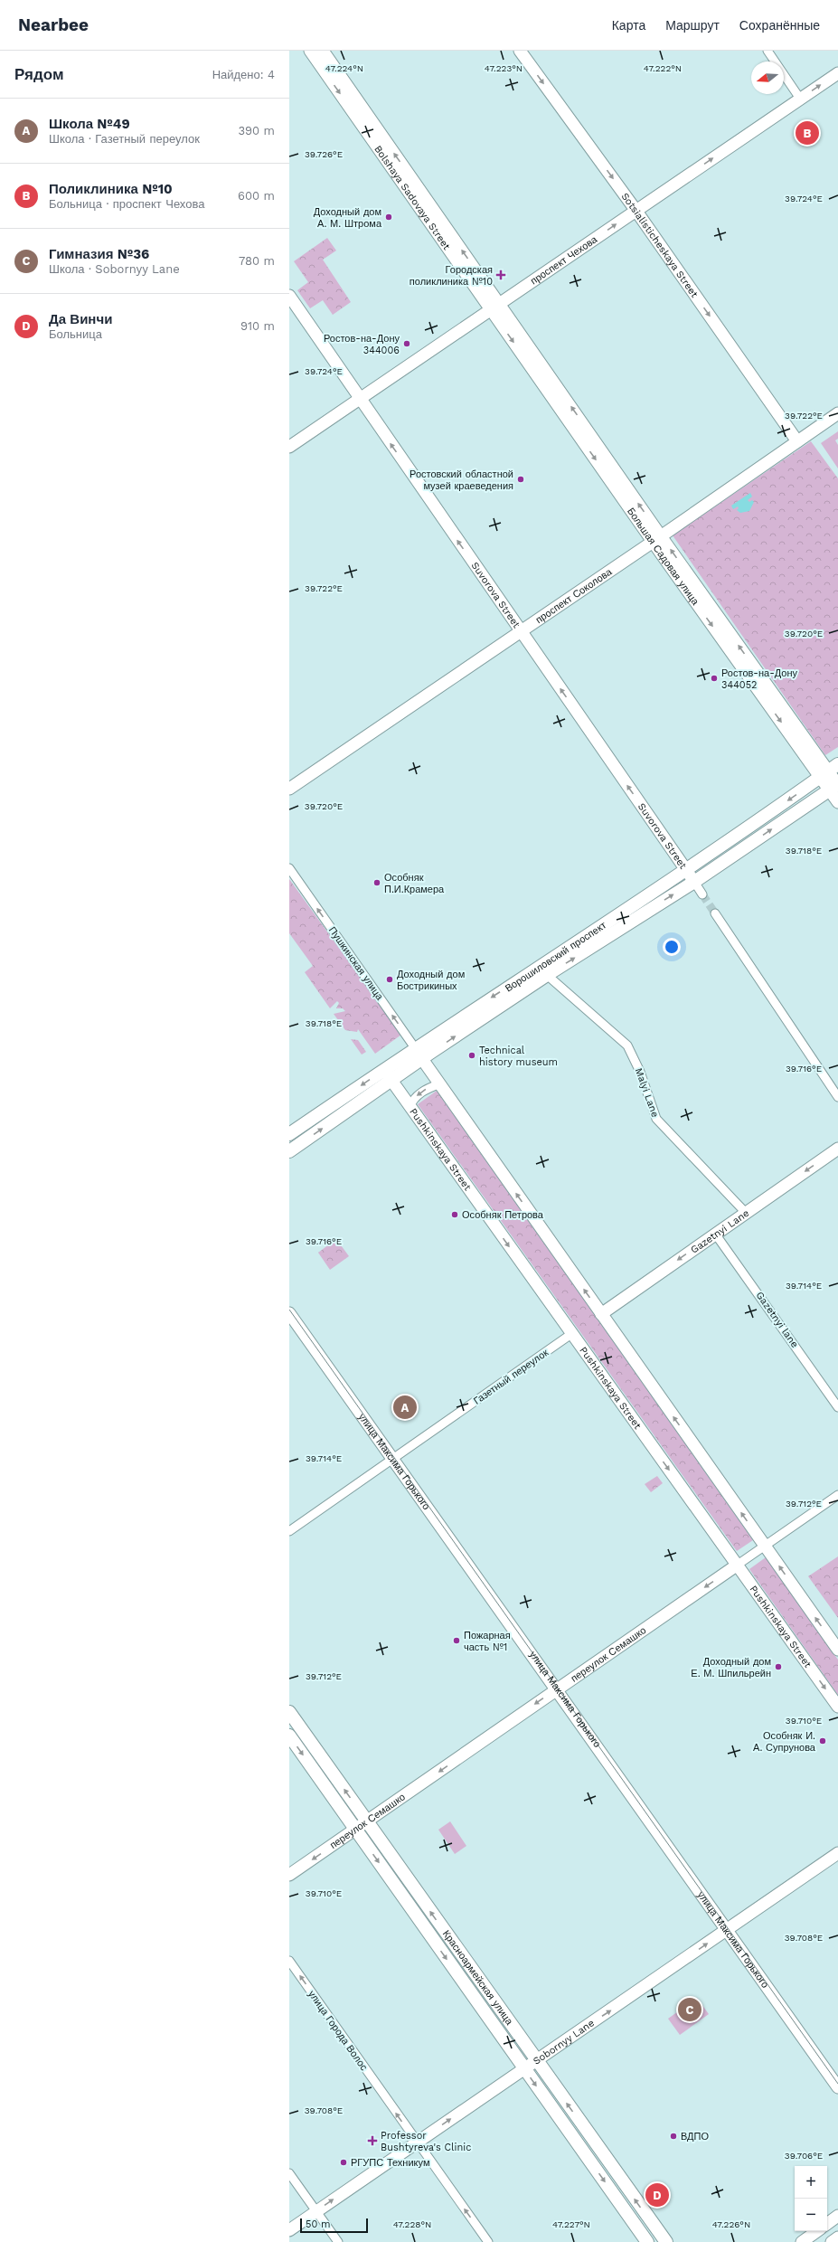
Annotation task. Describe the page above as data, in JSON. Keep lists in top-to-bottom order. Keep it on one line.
{"streets":{"main road":["Ворошиловский проспект","Красноармейская улица"],"street":["Bolshaya Sadovaya Street","Sotsialisticheskaya Street","проспект Чехова","Большая Садовая улица","Suvorova Street","проспект Соколова","Пушкинская улица","Malyi Lane","Pushkinskaya Street","Gazetnyi Lane","Gazetnyi lane","Газетный переулок","улица Максима Горького","переулок Семашко","улица Города Волос","Sobornyy Lane"]},"crossings":[["Bolshaya Sadovaya Street","проспект Чехова"],["Bolshaya Sadovaya Street","Большая Садовая улица"],["Sotsialisticheskaya Street","проспект Чехова"],["Sotsialisticheskaya Street","проспект Соколова"],["проспект Чехова","Большая Садовая улица"],["проспект Чехова","Suvorova Street"],["Большая Садовая улица","проспект Соколова"],["Большая Садовая улица","Ворошиловский проспект"],["Suvorova Street","проспект Соколова"],["Suvorova Street","Ворошиловский проспект"],["Ворошиловский проспект","Пушкинская улица"],["Ворошиловский проспект","Malyi Lane"],["Ворошиловский проспект","Pushkinskaya Street"],["Malyi Lane","Gazetnyi Lane"],["Pushkinskaya Street","Газетный переулок"],["Pushkinskaya Street","переулок Семашко"],["Gazetnyi Lane","Gazetnyi lane"],["Газетный переулок","улица Максима Горького"],["улица Максима Горького","переулок Семашко"],["улица Максима Горького","Sobornyy Lane"],["переулок Семашко","Красноармейская улица"],["Красноармейская улица","Sobornyy Lane"],["улица Города Волос","Sobornyy Lane"]],"one_way":["Sotsialisticheskaya Street","проспект Чехова","Suvorova Street","Пушкинская улица","Gazetnyi Lane","переулок Семашко","улица Города Волос","Sobornyy Lane"],"places":{"other":["Доходный дом А. М. Штрома","Ростов-на-Дону 344006","Ростовский областной музей краеведения","Ростов-на-Дону 344052","Особняк П.И.Крамера","Доходный дом Бострикиных","Technical history museum","Особняк Петрова","Пожарная часть №1","Доходный дом Е. М. Шпильрейн","Особняк И. А. Супрунова","ВДПО","РГУПС Техникум"],"health":["Городская поликлиника №10","Professor Bushtyreva's Clinic"]},"scale_bar":"50 m","north":"left","page":{"header":"Nearbee","nav":["Карта","Маршрут","Сохранённые"],"heading":["Рядом","Найдено: 4"],"list":[{"mark":"A","name":"Школа №49","note":"Школа · Газетный переулок","value":"390 m"},{"mark":"B","name":"Поликлиника №10","note":"Больница · проспект Чехова","value":"600 m"},{"mark":"C","name":"Гимназия №36","note":"Школа · Sobornyy Lane","value":"780 m"},{"mark":"D","name":"Да Винчи","note":"Больница","value":"910 m"}],"pins":["B","A","C","D"],"map_buttons":["+","−"],"scale":"50 m"},"coordinates":["47.224°N","47.223°N","47.222°N","39.726°E","39.724°E","39.722°E","39.720°E","39.718°E","39.716°E","39.714°E","39.712°E","39.710°E","39.708°E","39.706°E","47.228°N","47.227°N","47.226°N"]}
